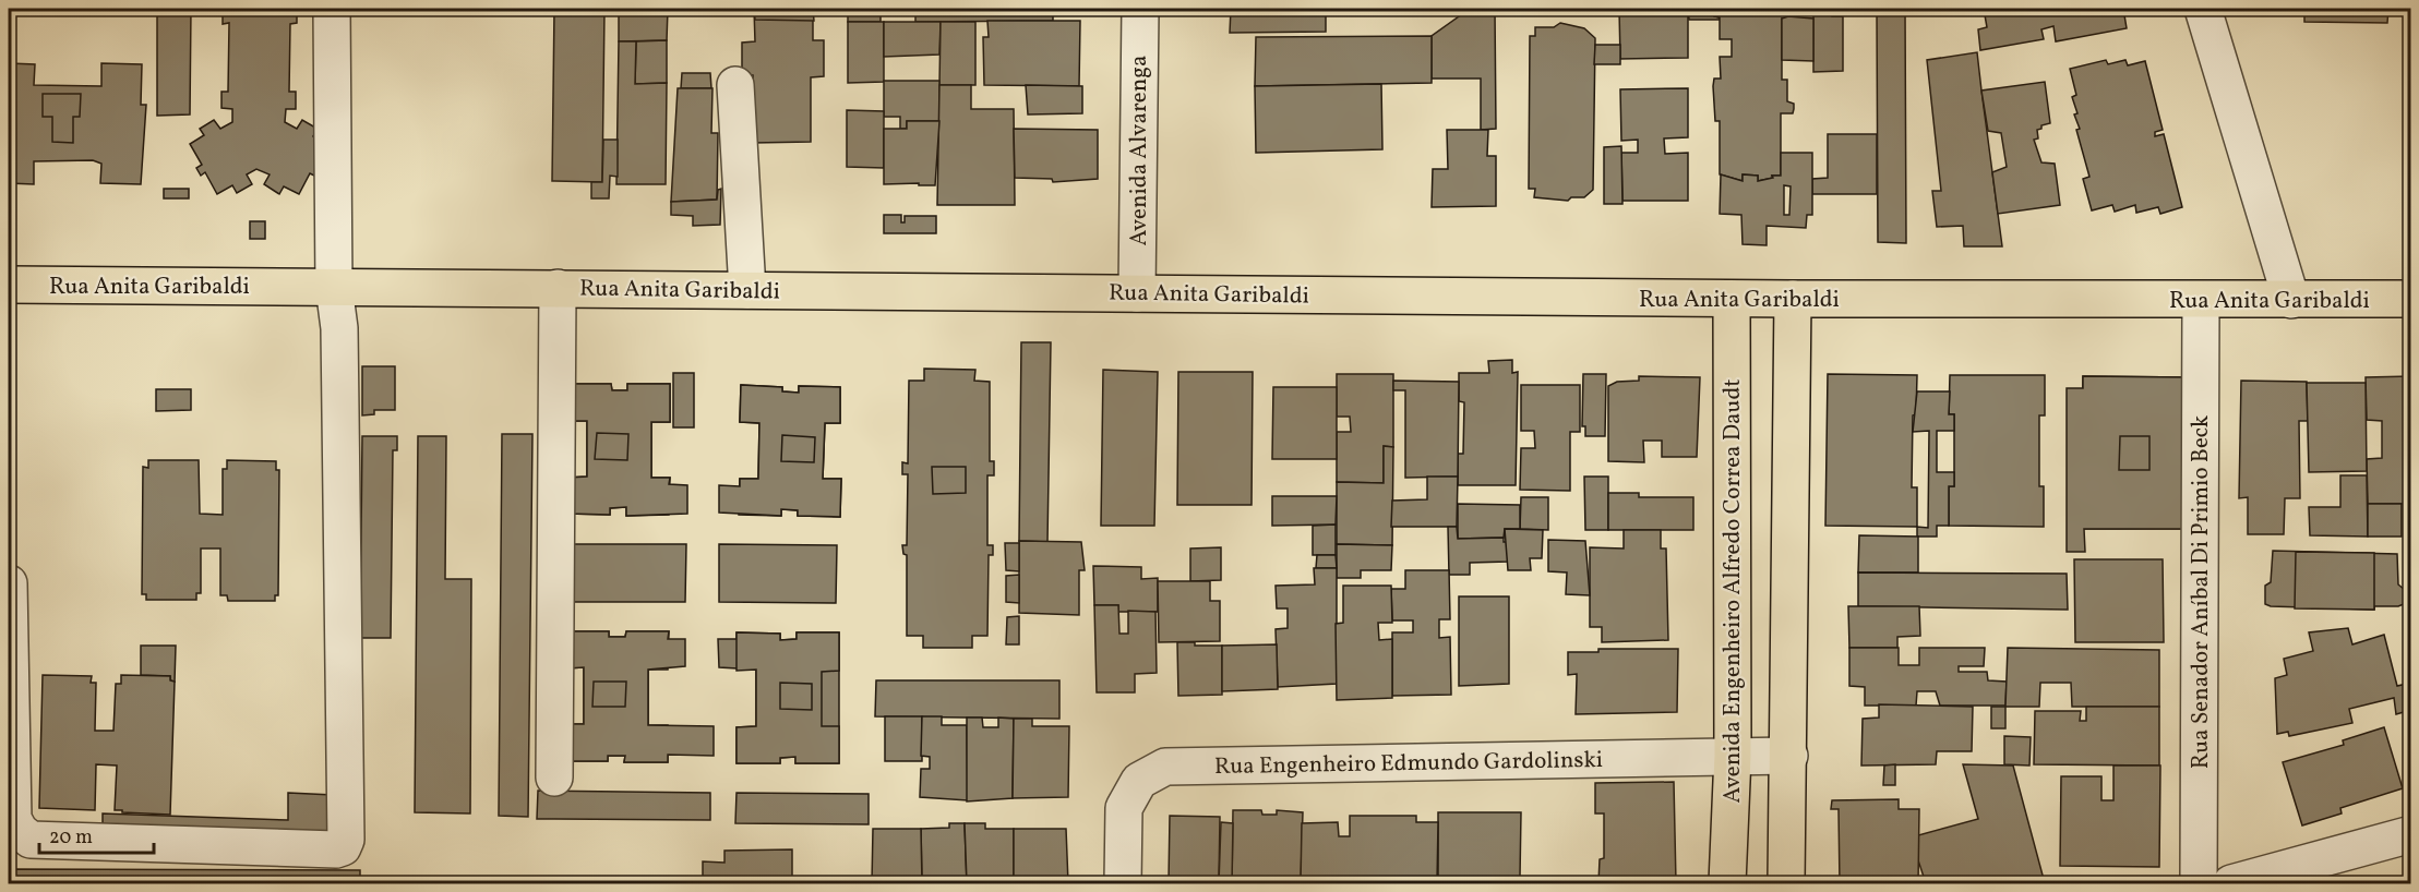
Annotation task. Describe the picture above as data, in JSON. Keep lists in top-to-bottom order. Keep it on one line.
{"streets":{"main road":["Rua Anita Garibaldi","Avenida Engenheiro Alfredo Correa Daudt"],"street":["Avenida Alvarenga","Rua Senador Aníbal Di Primio Beck","Rua Engenheiro Edmundo Gardolinski"]},"crossings":[["Avenida Alvarenga","Rua Anita Garibaldi"],["Rua Anita Garibaldi","Avenida Engenheiro Alfredo Correa Daudt"],["Rua Anita Garibaldi","Rua Senador Aníbal Di Primio Beck"],["Avenida Engenheiro Alfredo Correa Daudt","Rua Engenheiro Edmundo Gardolinski"]],"scale_bar":"20 m"}
